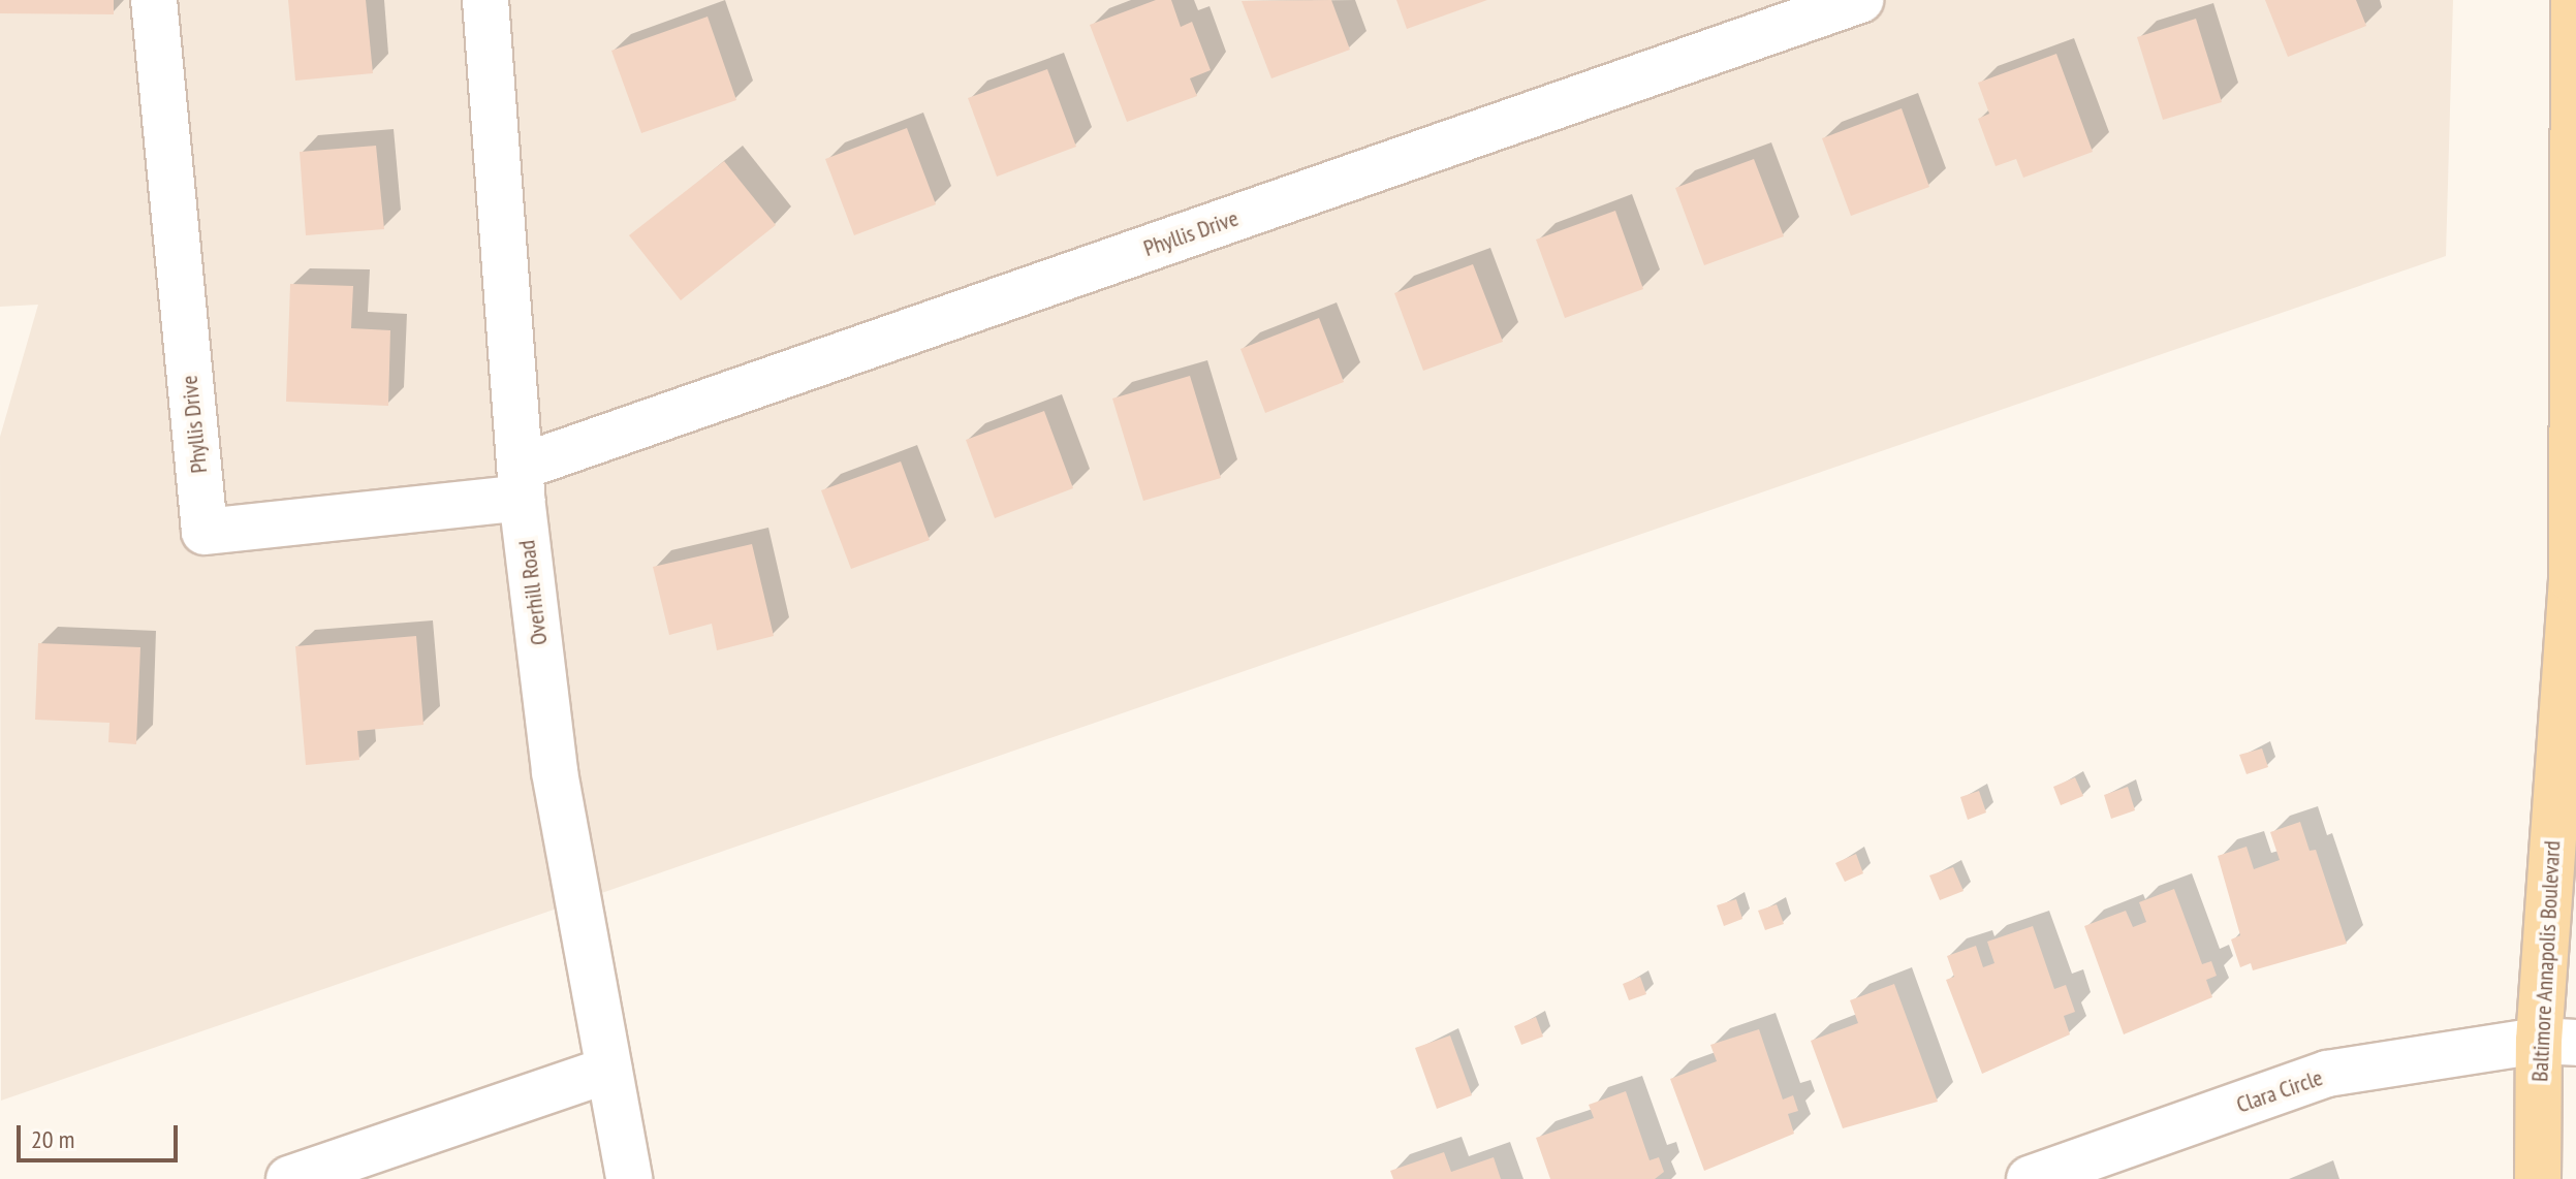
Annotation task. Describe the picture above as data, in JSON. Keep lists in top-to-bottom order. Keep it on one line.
{"streets":{"main road":["Baltimore Annapolis Boulevard"],"street":["Phyllis Drive","Overhill Road","Clara Circle"]},"crossings":[["Phyllis Drive","Overhill Road"],["Baltimore Annapolis Boulevard","Clara Circle"]],"scale_bar":"20 m"}
